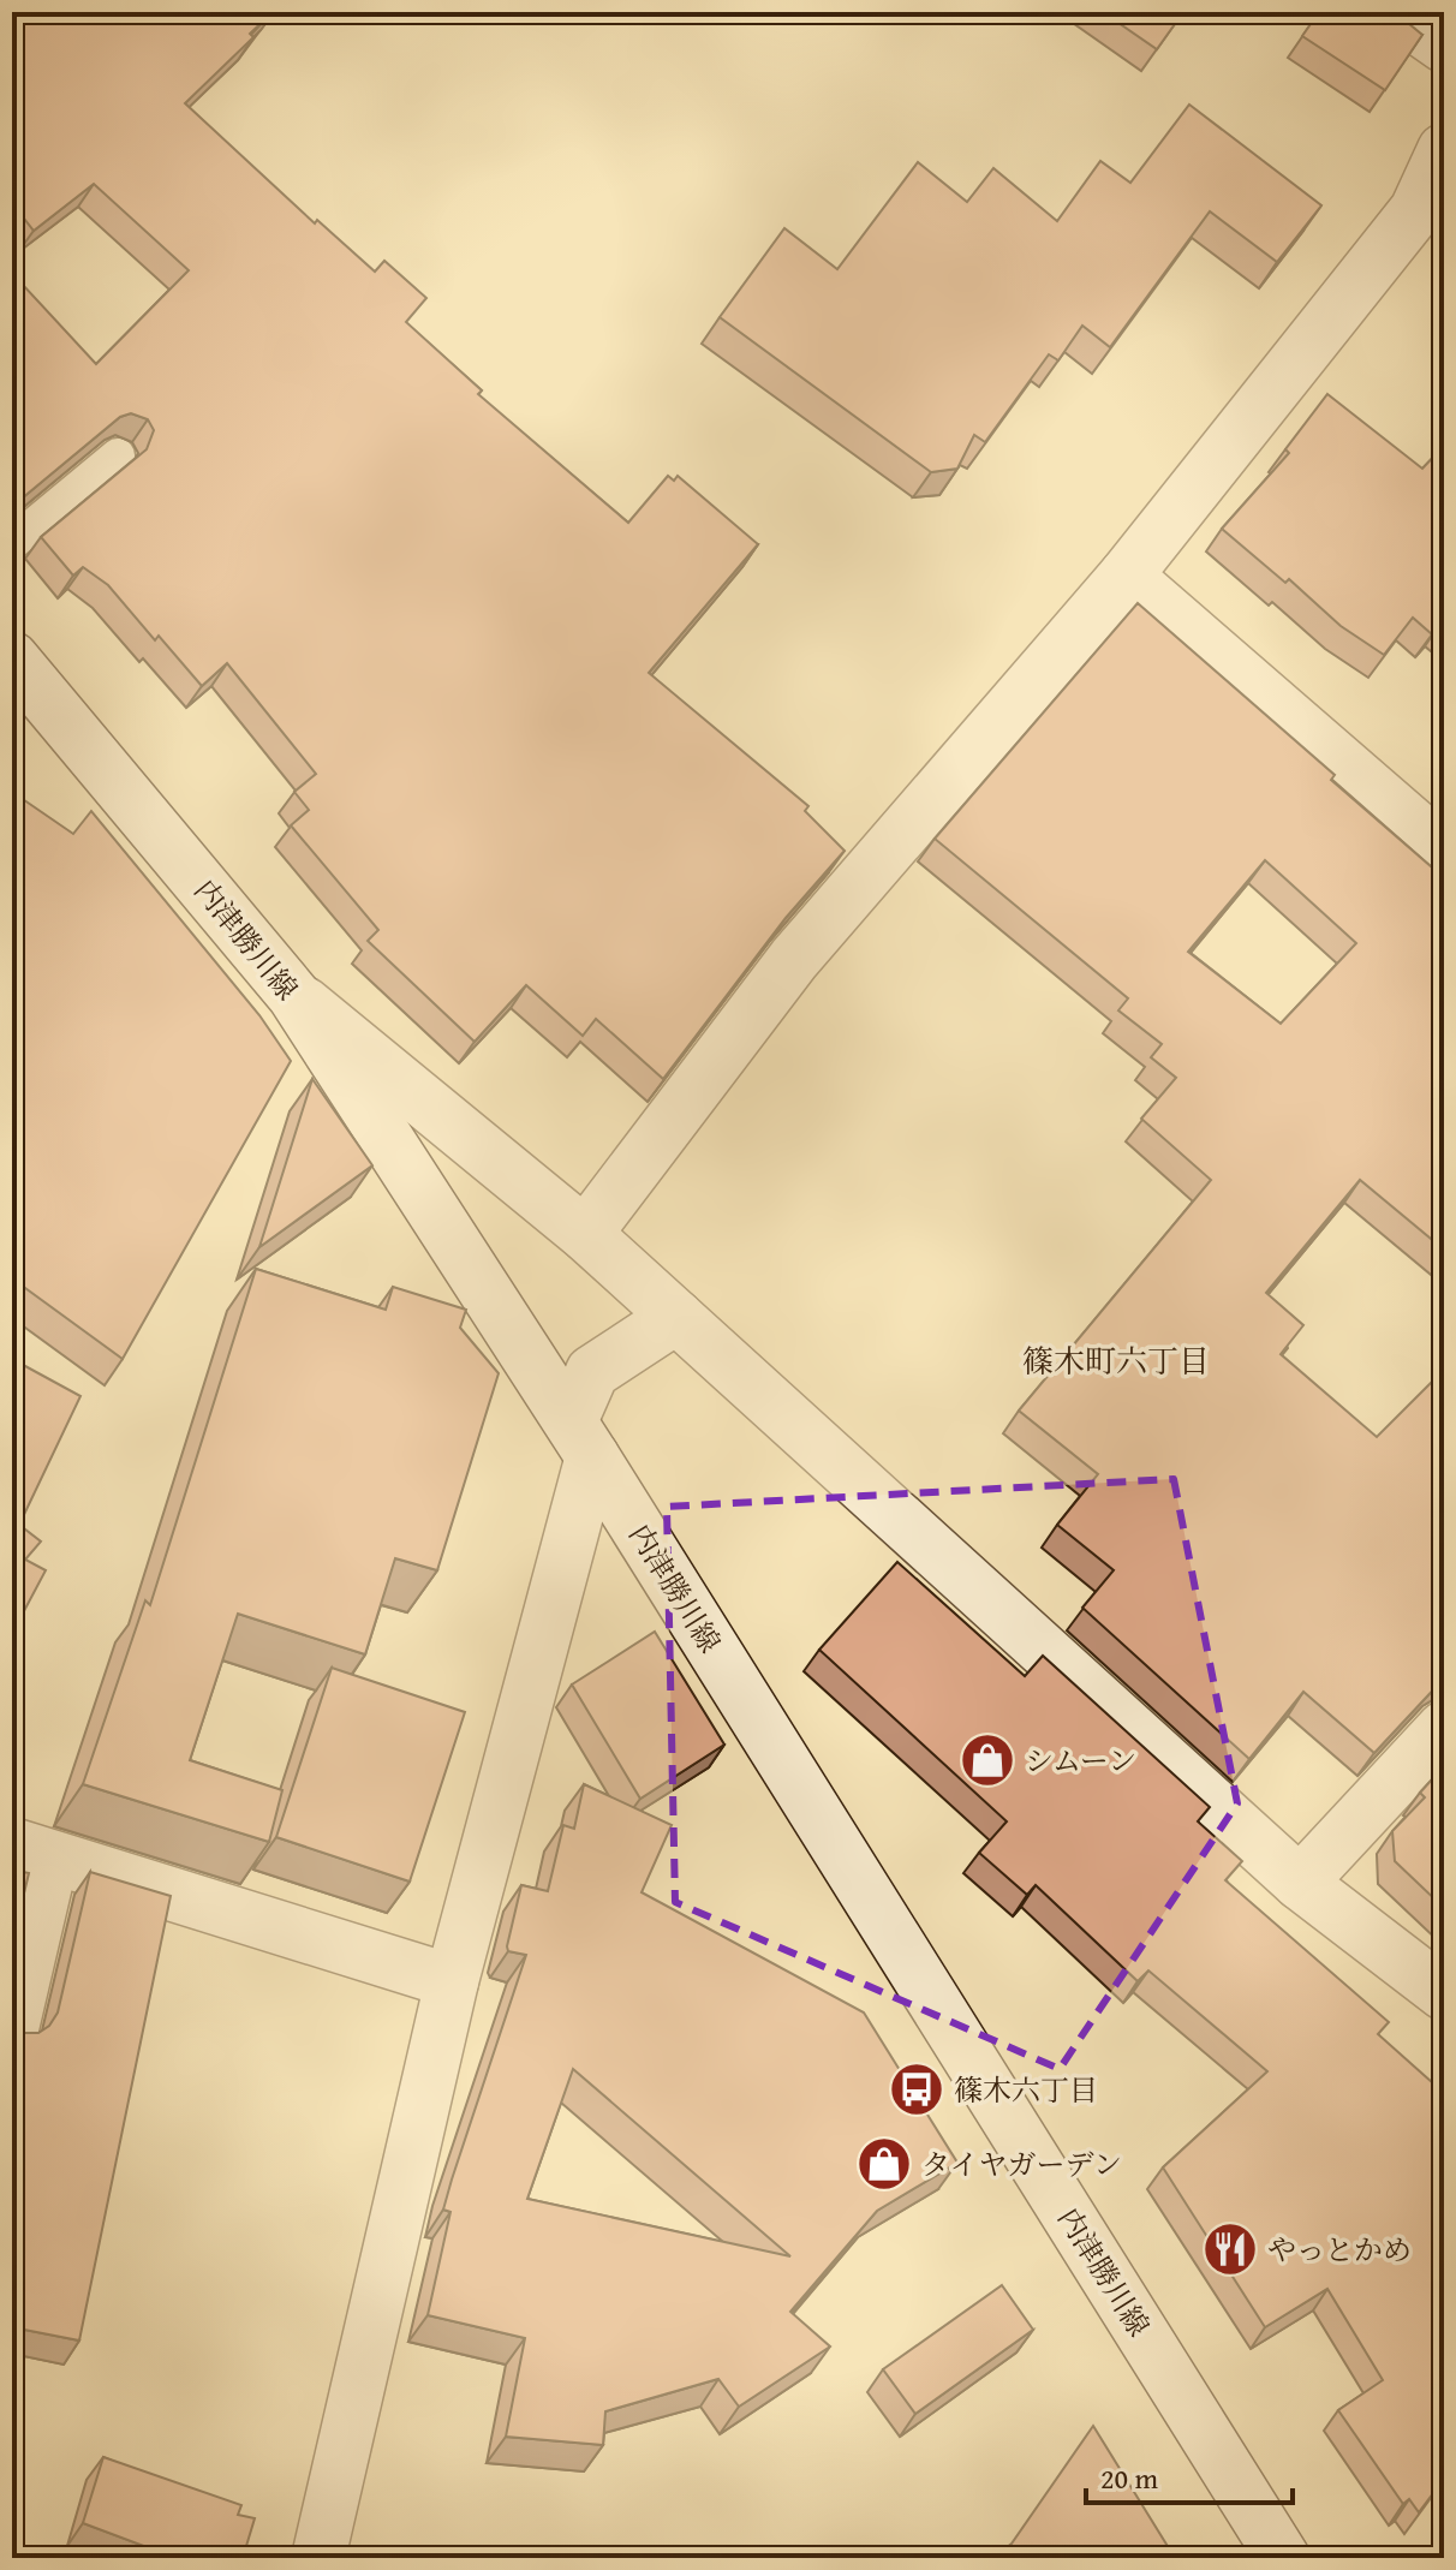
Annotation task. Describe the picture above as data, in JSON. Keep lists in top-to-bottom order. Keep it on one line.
{"streets":{"street":["内津勝川線"]},"districts":["篠木町六丁目"],"places":{"shop":["シムーン","タイヤガーデン"],"bus stop":["篠木六丁目"],"restaurant":["やっとかめ"]},"scale_bar":"20 m"}
